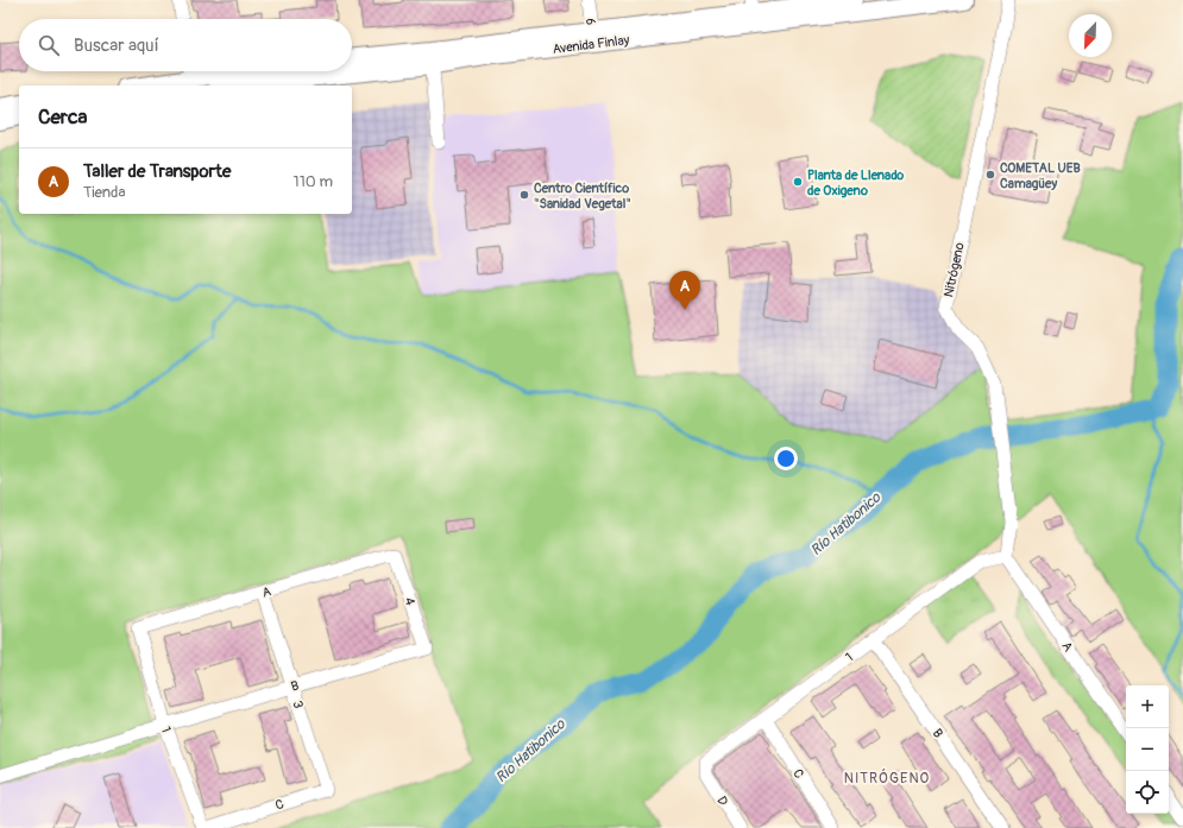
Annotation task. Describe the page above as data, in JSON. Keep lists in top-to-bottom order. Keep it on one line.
{"streets":{"main road":["Avenida Finlay"],"street":["9","Nitrógeno","A","4","1","B","3","C","D"]},"crossings":[["9","Avenida Finlay"],["Nitrógeno","A"],["Nitrógeno","1"],["A","4"],["A","1"],["A","3"],["4","B"],["1","B"],["1","C"],["1","D"],["B","3"],["3","C"]],"districts":["NITRÓGENO"],"water":["Río Hatibonico"],"places":["COMETAL UEB Camagüey","Planta de Llenado de Oxigeno","Centro Científico \"Sanidad Vegetal\""],"north":"bottom left","page":{"search":"Buscar aquí","heading":"Cerca","list":[{"mark":"A","name":"Taller de Transporte","note":"Tienda","value":"110 m"}],"pins":"A","map_buttons":["+","−"]}}
